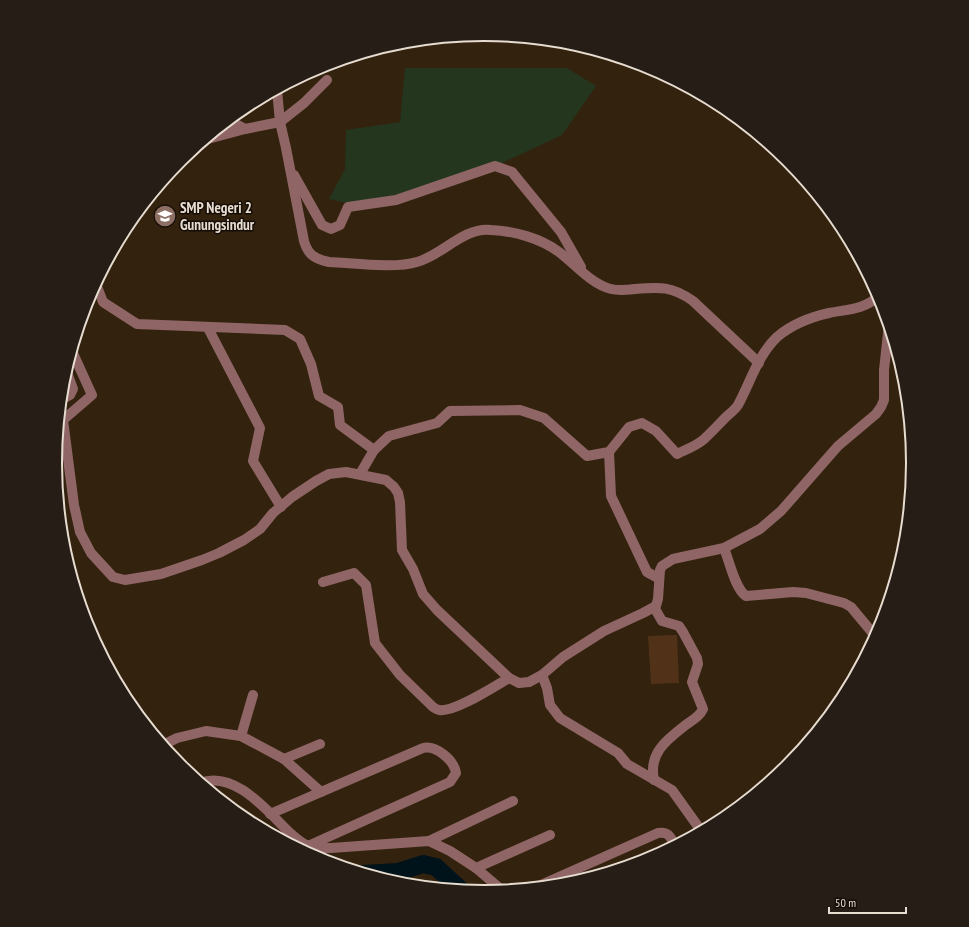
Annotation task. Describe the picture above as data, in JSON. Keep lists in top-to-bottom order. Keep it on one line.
{"places":{"school or university":["SMP Negeri 2 Gunungsindur"]},"scale_bar":"50 m"}
